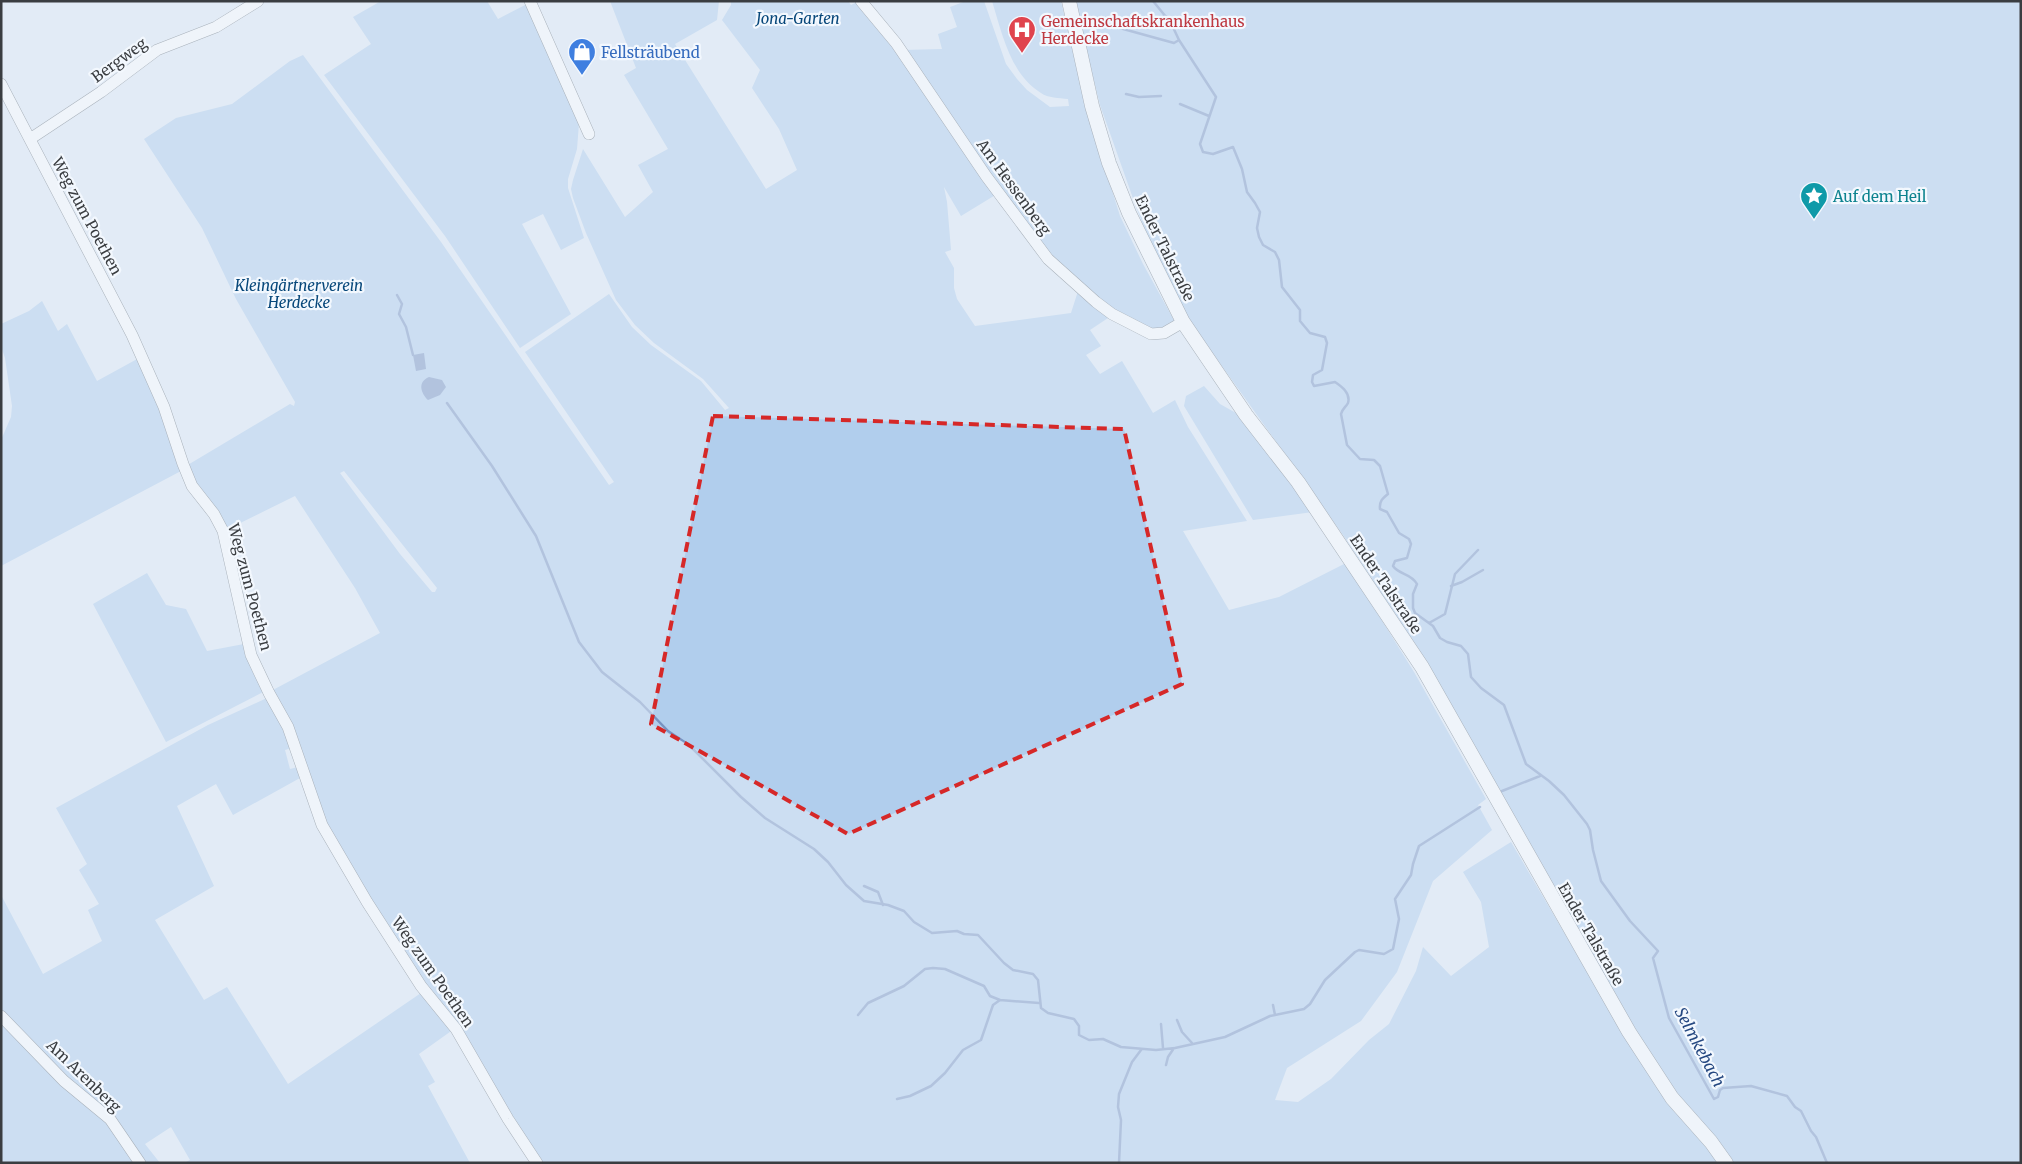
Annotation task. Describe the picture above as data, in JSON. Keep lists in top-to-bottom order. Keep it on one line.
{"streets":{"main road":["Ender Talstraße"],"street":["Bergweg","Am Hessenberg","Weg zum Poethen","Am Arenberg"]},"crossings":[["Bergweg","Weg zum Poethen"],["Am Hessenberg","Ender Talstraße"]],"water":["Selmkebach"],"parks":["Jona-Garten","Kleingärtnerverein Herdecke"],"places":{"hospital":["Gemeinschaftskrankenhaus Herdecke"],"shop":["Fellsträubend"],"place":["Auf dem Heil"]}}
